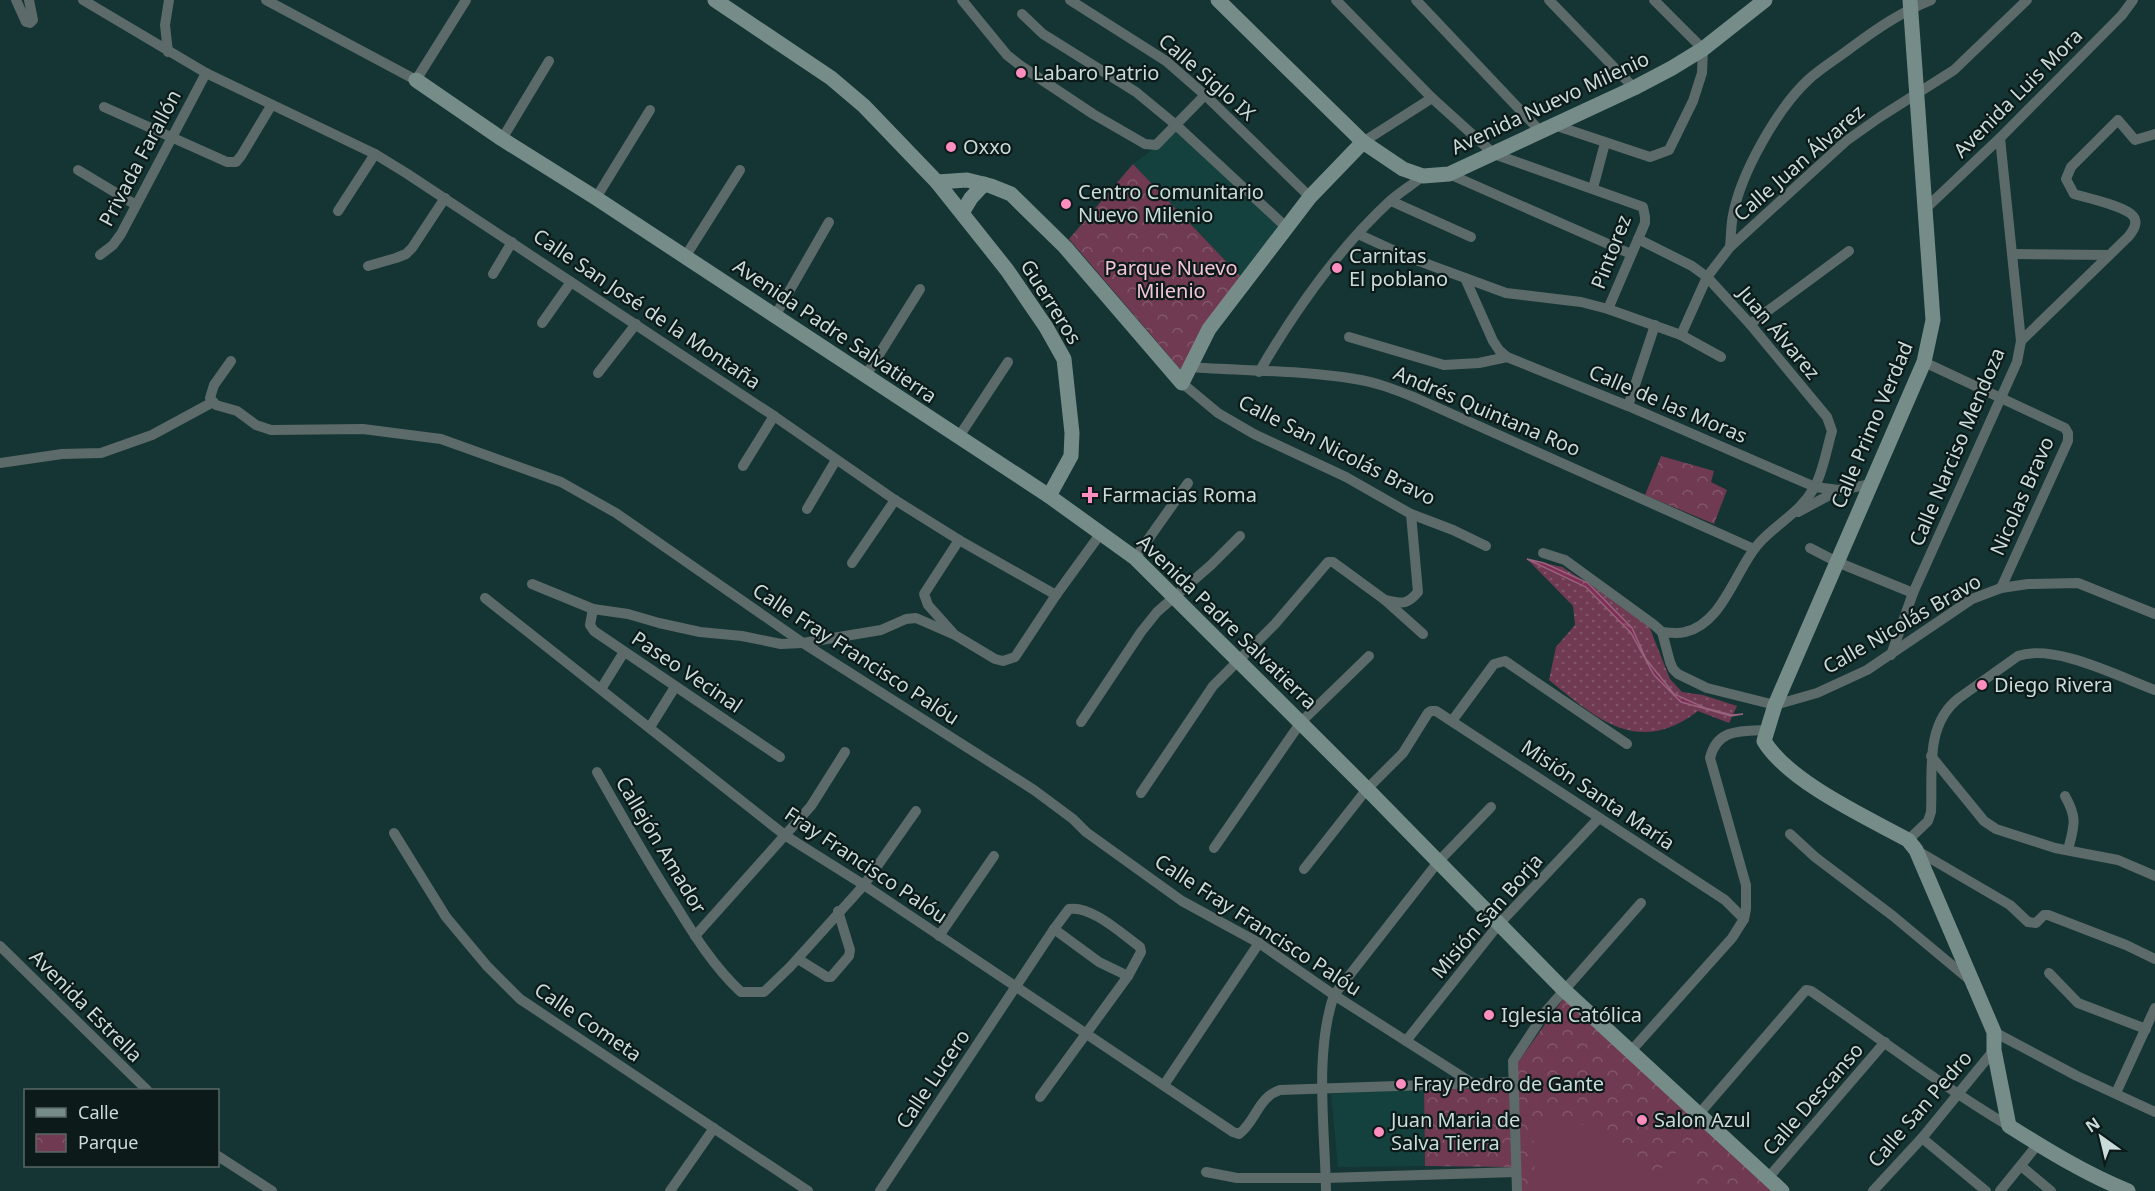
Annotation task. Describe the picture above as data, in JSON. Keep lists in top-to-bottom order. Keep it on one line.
{"streets":{"street":["Calle Siglo IX","Avenida Luis Mora","Avenida Nuevo Milenio","Privada Farallón","Calle Juan Álvarez","Pintorez","Guerreros","Calle San José de la Montaña","Avenida Padre Salvatierra","Juan Álvarez","Calle de las Moras","Andrés Quintana Roo","Calle Primo Verdad","Calle Narciso Mendoza","Calle San Nicolás Bravo","Nicolas Bravo","Calle Nicolás Bravo","Calle Fray Francisco Palóu","Paseo Vecinal","Misión Santa María","Callejón Amador","Fray Francisco Palóu","Misión San Borja","Avenida Estrella","Calle Cometa","Calle Lucero","Calle Descanso","Calle San Pedro"]},"crossings":[["Avenida Luis Mora","Calle Primo Verdad"],["Avenida Luis Mora","Calle Narciso Mendoza"],["Privada Farallón","Calle San José de la Montaña"],["Calle Juan Álvarez","Juan Álvarez"],["Calle Juan Álvarez","Calle Primo Verdad"],["Pintorez","Juan Álvarez"],["Guerreros","Avenida Padre Salvatierra"],["Guerreros","Calle San Nicolás Bravo"],["Avenida Padre Salvatierra","Misión Santa María"],["Avenida Padre Salvatierra","Misión San Borja"],["Avenida Padre Salvatierra","Calle Descanso"],["Juan Álvarez","Calle de las Moras"],["Calle Primo Verdad","Nicolas Bravo"],["Calle Primo Verdad","Calle Nicolás Bravo"],["Calle Narciso Mendoza","Nicolas Bravo"],["Calle Narciso Mendoza","Calle Nicolás Bravo"],["Nicolas Bravo","Calle Nicolás Bravo"],["Calle Fray Francisco Palóu","Paseo Vecinal"],["Calle Fray Francisco Palóu","Misión San Borja"],["Misión Santa María","Misión San Borja"],["Fray Francisco Palóu","Calle Lucero"]],"parks":["Parque Nuevo Milenio"],"places":{"other":["Labaro Patrio","Oxxo","Centro Comunitario Nuevo Milenio","Carnitas El poblano","Diego Rivera","Iglesia Católica","Fray Pedro de Gante","Salon Azul","Juan Maria de Salva Tierra"],"health":["Farmacias Roma"]},"legend":["Calle","Parque"],"north":"top left"}
